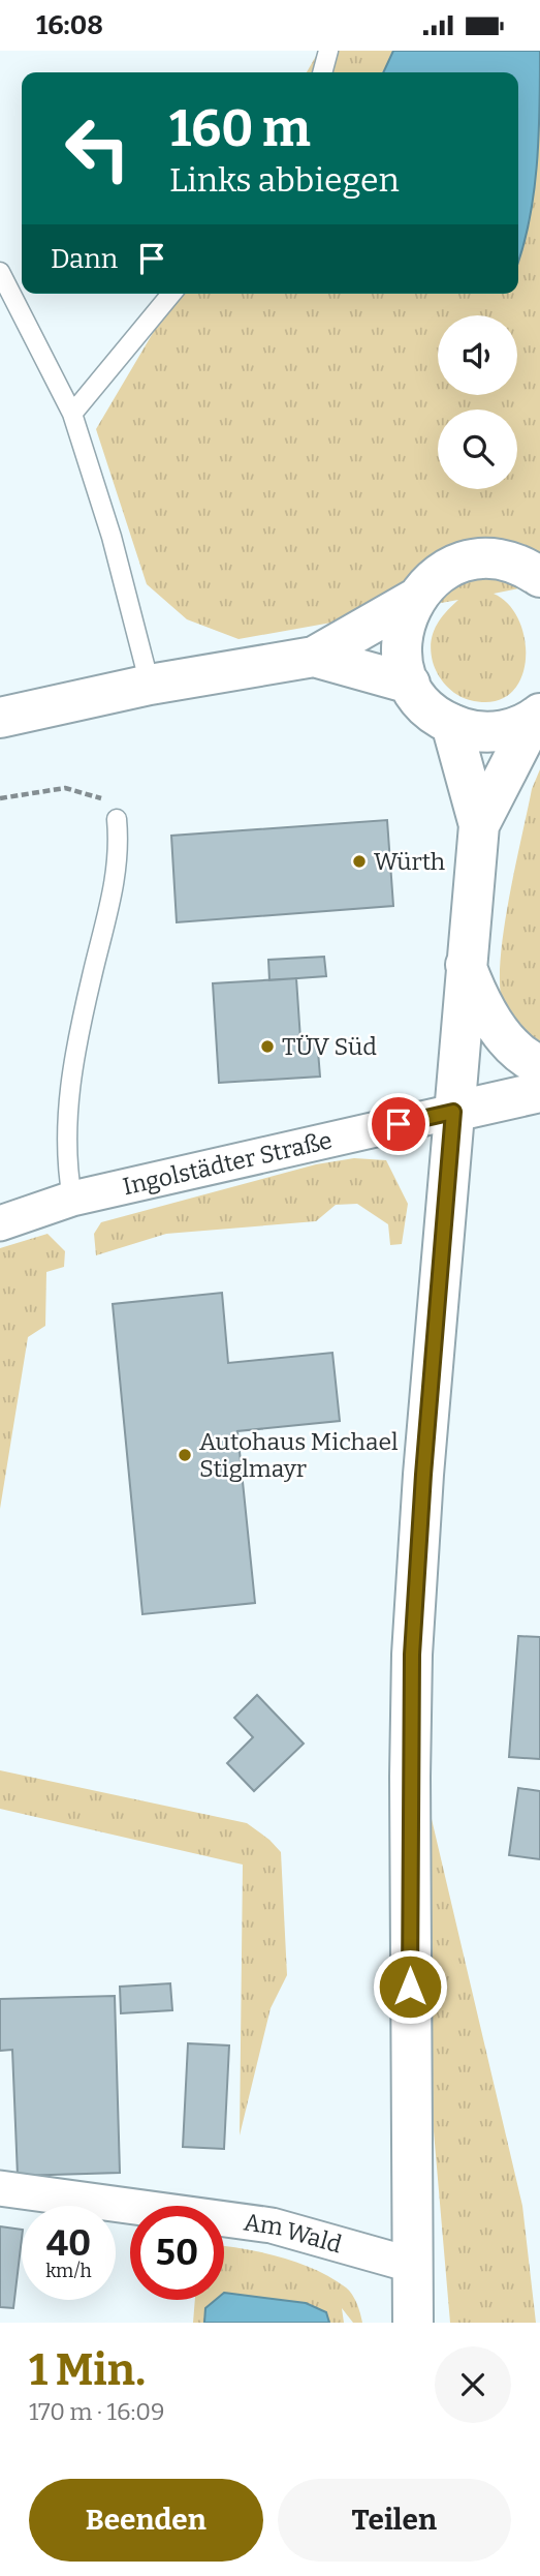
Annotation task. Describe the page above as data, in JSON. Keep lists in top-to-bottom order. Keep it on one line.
{"streets":{"main road":["Ingolstädter Straße"],"street":["Am Wald"]},"places":["Würth","TÜV Süd","Autohaus Michael Stiglmayr"],"page":{"status":"16:08","turn":["160 m","Links abbiegen"],"then":"Dann","speed":"40 km/h","limit":"50","heading":["1 Min.","170 m · 16:09"],"buttons":["Beenden","Teilen"]}}
